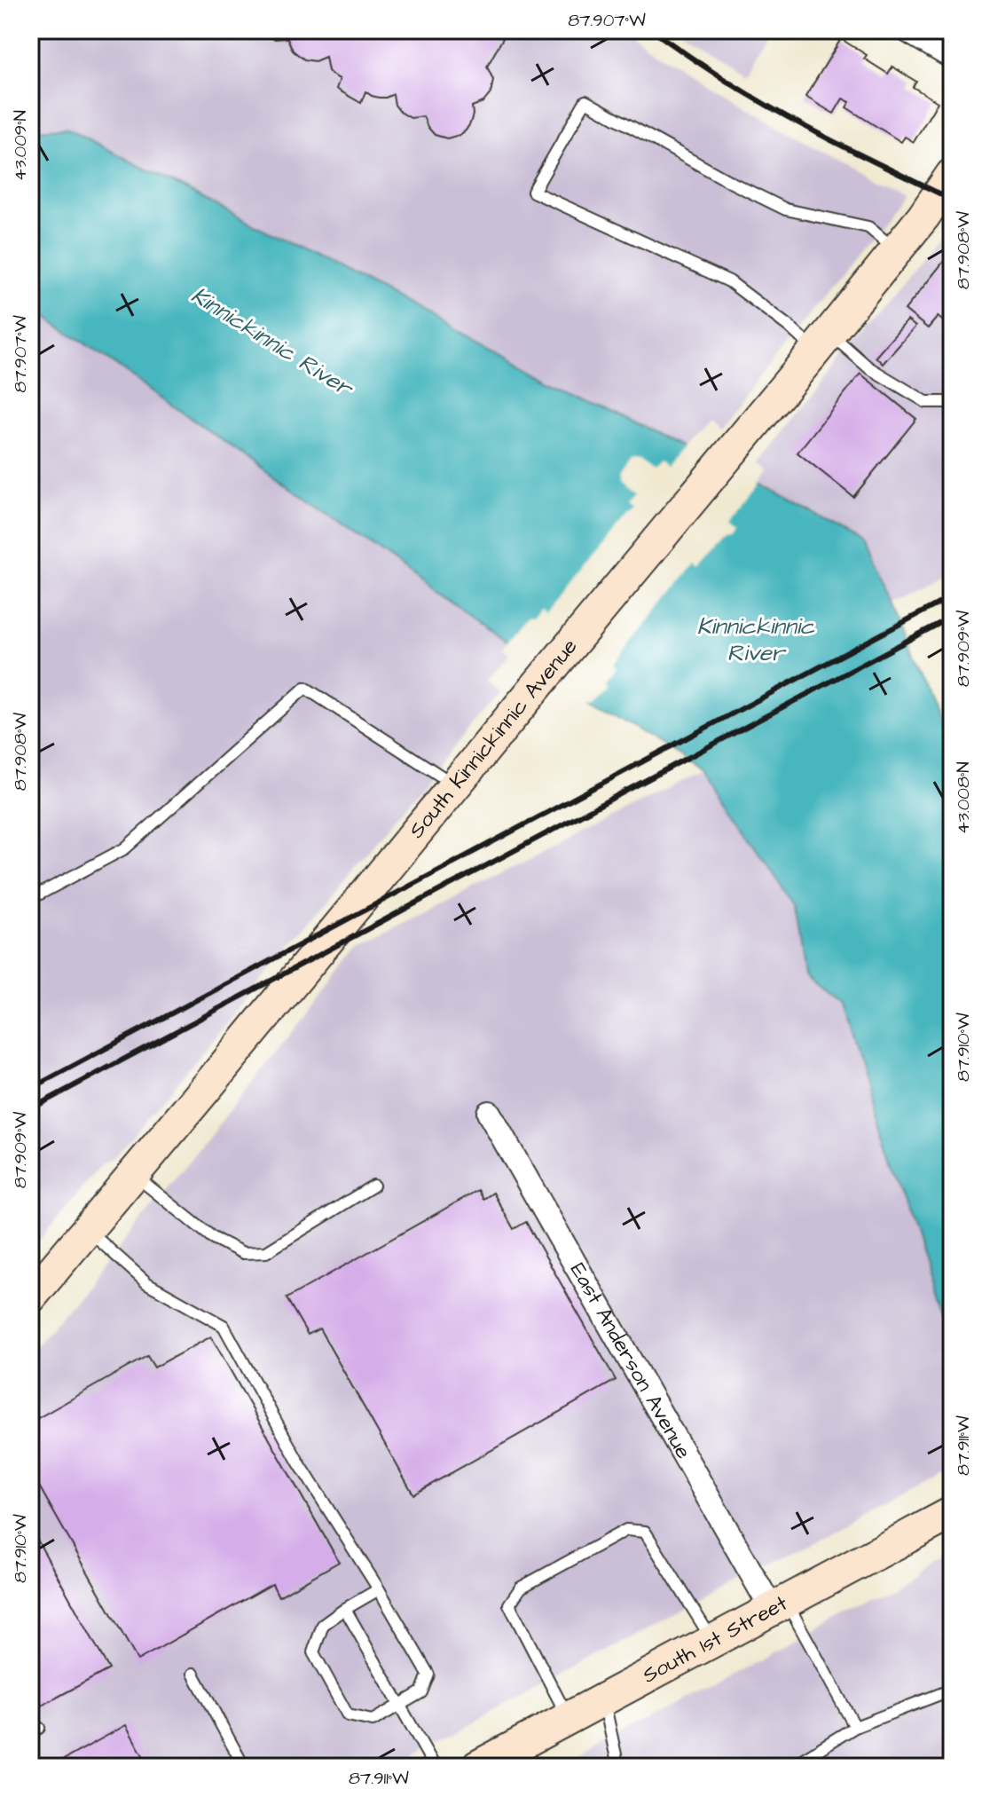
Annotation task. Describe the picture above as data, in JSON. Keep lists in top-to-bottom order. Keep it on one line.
{"streets":{"main road":["South Kinnickinnic Avenue","South 1st Street"],"street":["East Anderson Avenue"]},"crossings":[["East Anderson Avenue","South 1st Street"]],"water":["Kinnickinnic River"],"coordinates":["87.907°W","43.009°N","87.908°W","87.909°W","43.008°N","87.910°W","87.911°W"]}
